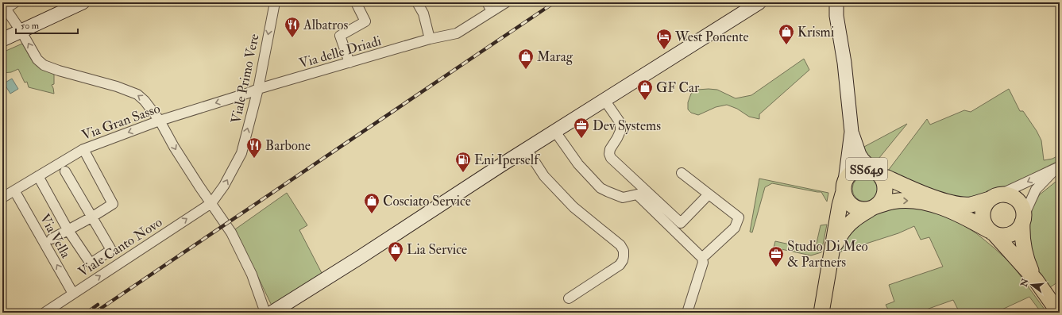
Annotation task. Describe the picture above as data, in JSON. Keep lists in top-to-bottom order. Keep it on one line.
{"streets":{"main road":["SS649"],"street":["Via delle Driadi","Viale Primo Vere","Via Gran Sasso","Via Vella","Viale Canto Novo"]},"crossings":[["Via delle Driadi","Viale Primo Vere"],["Via delle Driadi","Via Gran Sasso"],["Viale Primo Vere","Via Gran Sasso"],["Viale Primo Vere","Viale Canto Novo"],["Via Gran Sasso","Via Vella"],["Via Vella","Viale Canto Novo"]],"one_way":["Via Gran Sasso","Viale Canto Novo"],"places":{"restaurant":["Albatros","Barbone"],"shop":["Krismi","Marag","GF Car","Cosciato Service","Lia Service"],"hotel":["West Ponente"],"office":["Dev Systems","Studio Di Meo & Partners"],"fuel station":["Eni Iperself"]},"scale_bar":"50 m","north":"left"}
